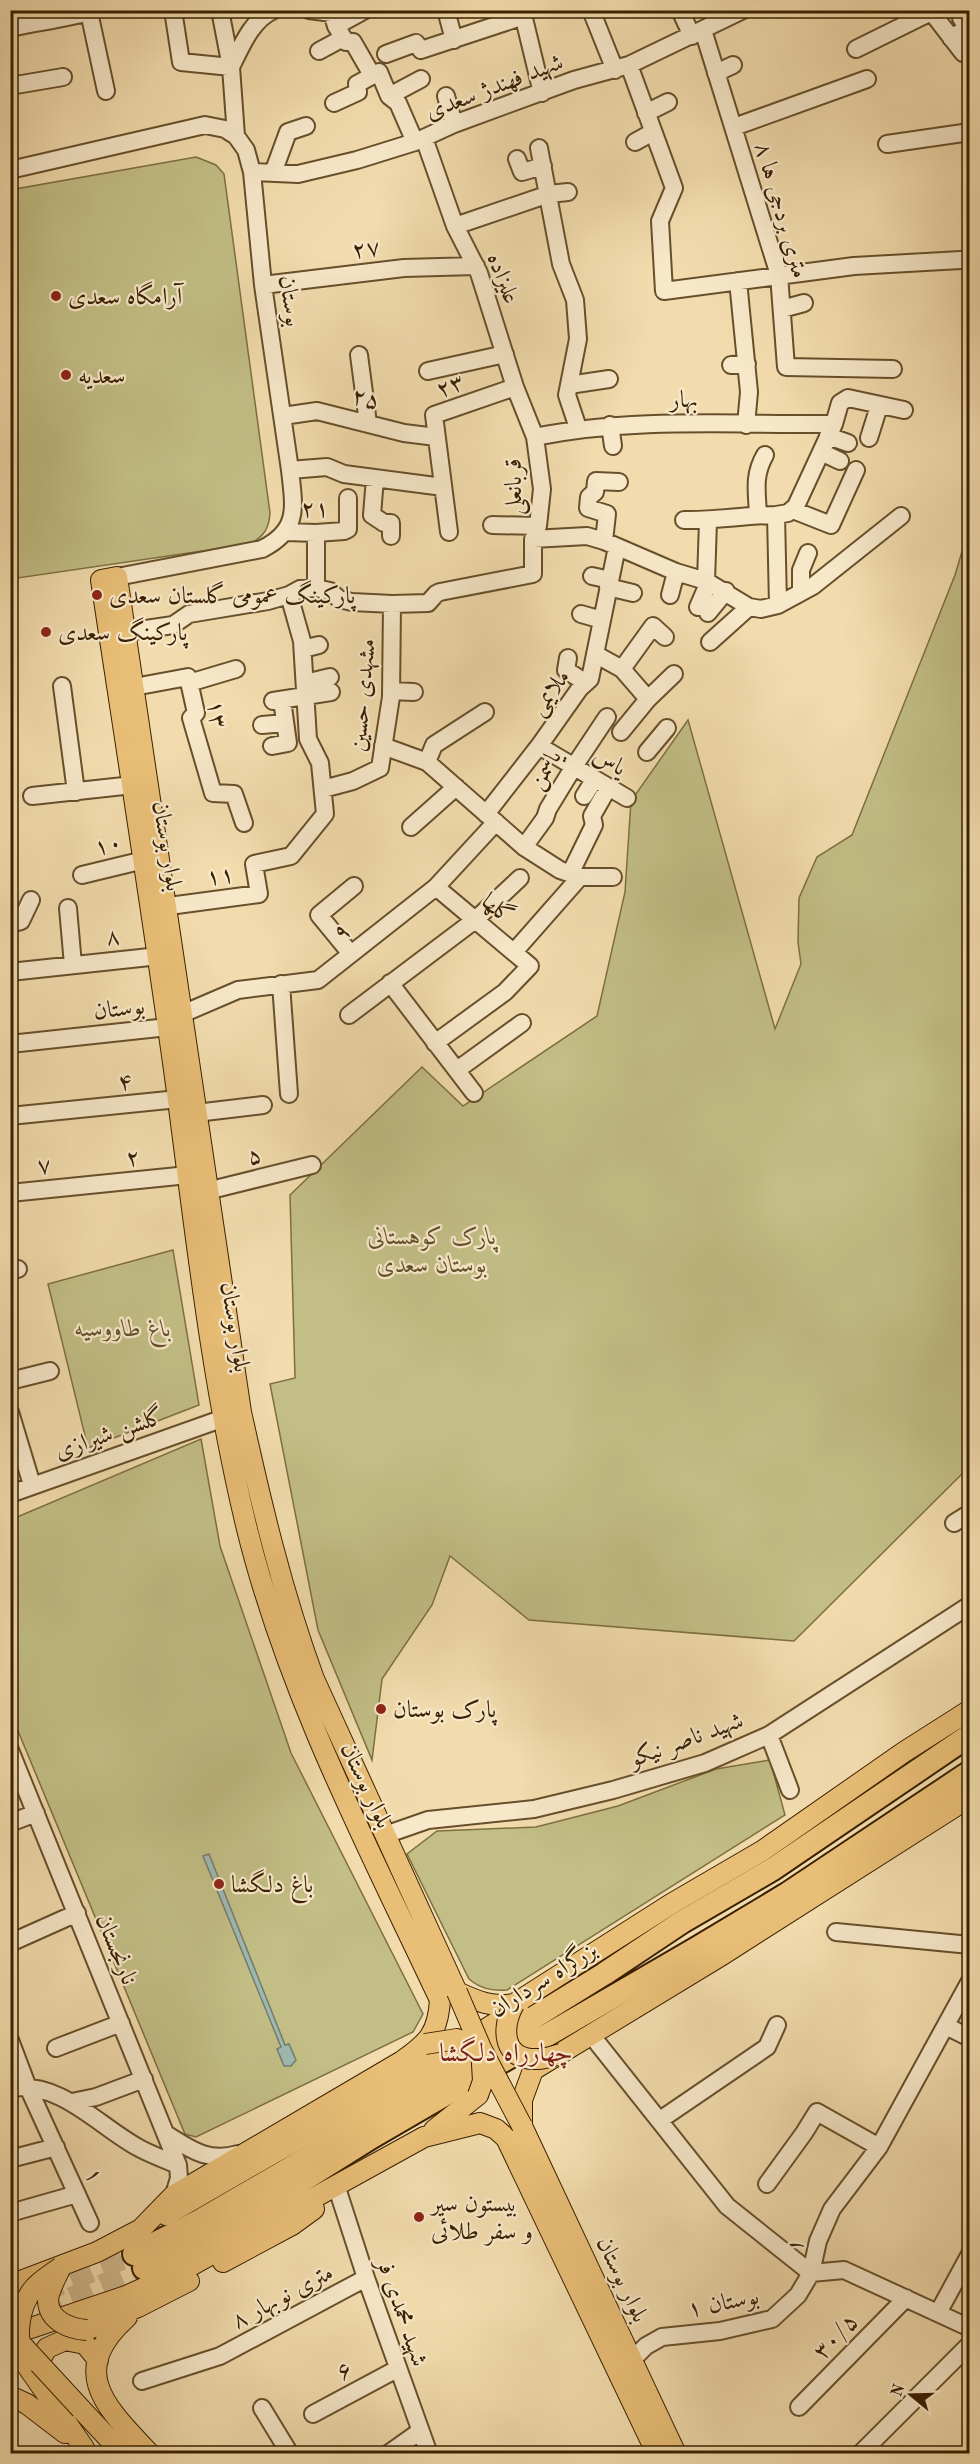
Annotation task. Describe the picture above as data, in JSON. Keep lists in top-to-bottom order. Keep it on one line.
{"streets":{"highway":["بزرگراه سرداران"],"main road":["بلوار بوستان"],"street":["شهید فهندژ سعدی","۸ متری بردجی ها","۲۷","علیزاده","بوستان","۲۳","۲۵","بهار","قربانعلی","۲۱","ملایمی","مشهدی حسین","۱۳","یاس","یاسمن","۱۰","۱۱","گلها","۹","۸","۴","۵","۲","۷","گلشن شیرازی","شهید ناصر نیکو","نارنجستان","۱","۸ متری نوبهار","بوستان ۱","شهید محمدی فر","۳۰/۵","۶"]},"crossings":[["شهید فهندژ سعدی","۸ متری بردجی ها"],["شهید فهندژ سعدی","علیزاده"],["شهید فهندژ سعدی","بوستان"],["۲۷","علیزاده"],["۲۷","بوستان"],["علیزاده","۲۳"],["علیزاده","بهار"],["علیزاده","قربانعلی"],["بوستان","۲۵"],["بوستان","۲۱"],["بوستان","بلوار بوستان"],["بوستان","۹"],["۲۳","۲۵"],["بهار","قربانعلی"],["ملایمی","یاس"],["ملایمی","۹"],["مشهدی حسین","۱۱"],["۱۳","بلوار بوستان"],["یاس","یاسمن"],["۱۰","بلوار بوستان"],["بلوار بوستان","۱۱"],["بلوار بوستان","۹"],["بلوار بوستان","۸"],["بلوار بوستان","۴"],["بلوار بوستان","۵"],["بلوار بوستان","۲"],["بلوار بوستان","گلشن شیرازی"],["بلوار بوستان","شهید ناصر نیکو"],["بلوار بوستان","بوستان ۱"],["گلها","۹"],["۲","۷"],["۱","بوستان ۱"],["۸ متری نوبهار","شهید محمدی فر"],["شهید محمدی فر","۶"]],"districts":["چهارراه دلگشا"],"parks":["پارک کوهستانی بوستان سعدی","باغ طاووسیه"],"places":["آرامگاه سعدی","سعدیه","پارکینگ عمومی گلستان سعدی","پارکینگ سعدی","پارک بوستان","باغ دلگشا","بیستون سیر و سفر طلائی"],"north":"left"}
